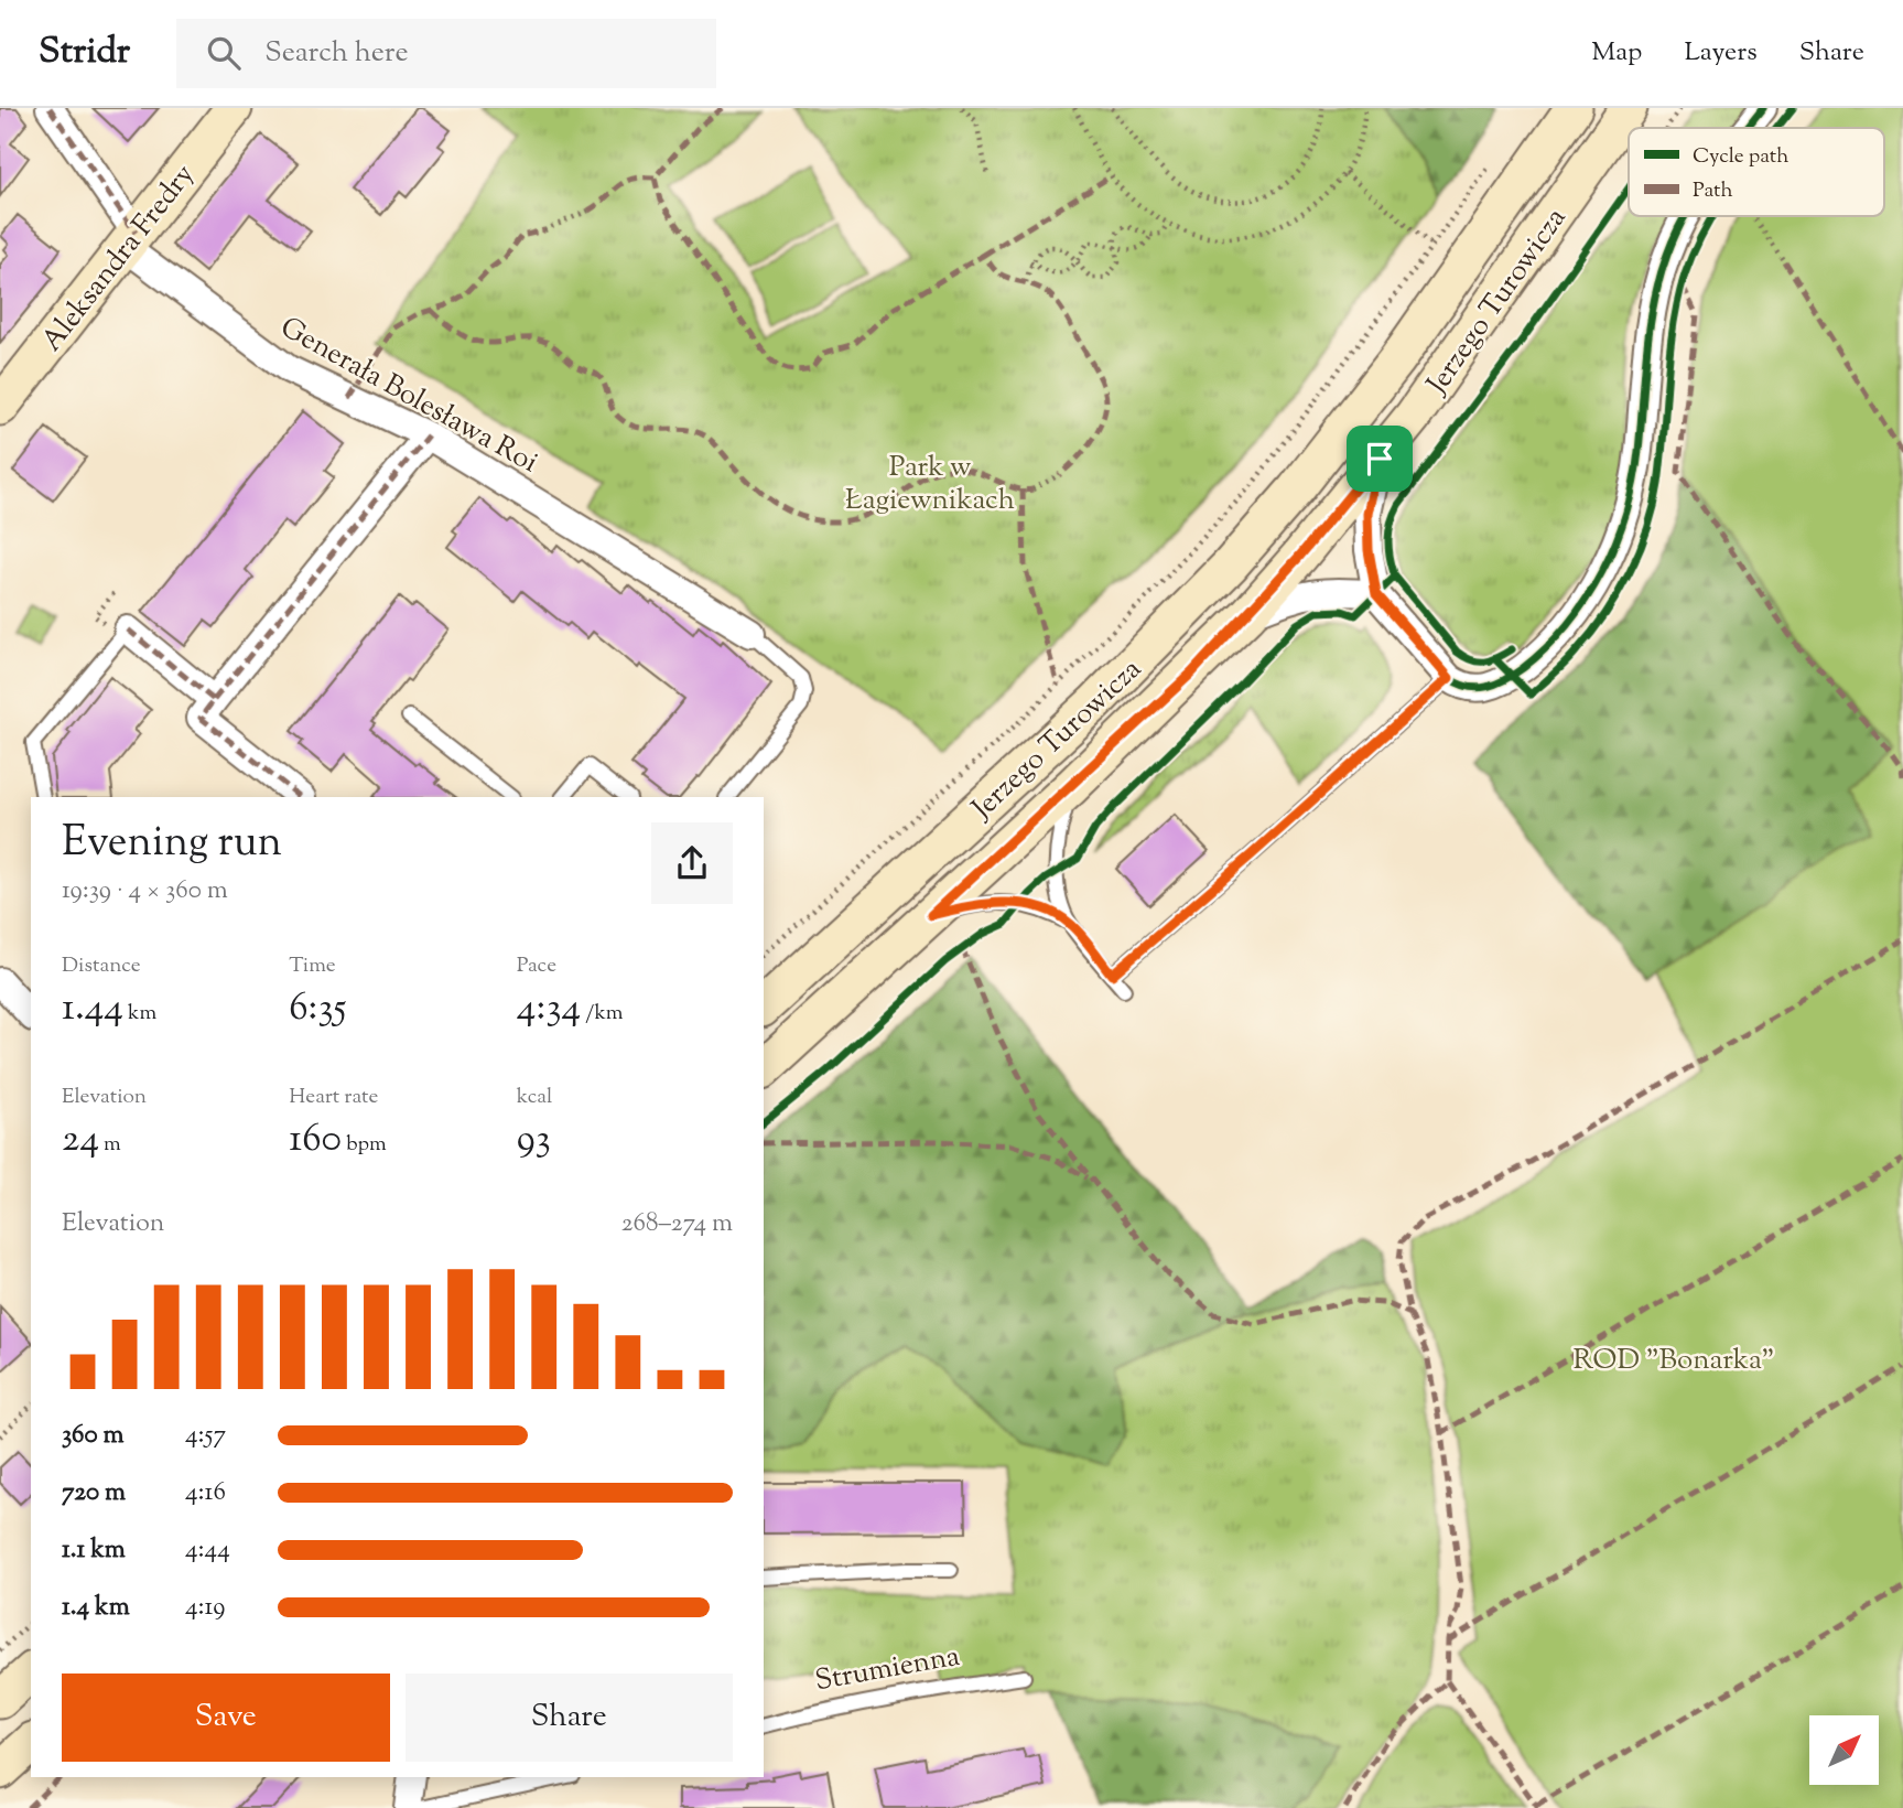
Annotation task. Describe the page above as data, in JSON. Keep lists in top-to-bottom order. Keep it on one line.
{"streets":{"main road":["Aleksandra Fredry","Jerzego Turowicza"],"street":["Generała Bolesława Roi"],"lane":["Strumienna"]},"crossings":[["Aleksandra Fredry","Generała Bolesława Roi"]],"parks":["Park w Łagiewnikach","ROD \"Bonarka\""],"legend":["Cycle path","Path"],"north":"top right","page":{"header":"Stridr","search":"Search here","nav":["Map","Layers","Share"],"heading":["Evening run","19:39 · 4 × 360 m"],"stats":[["Distance","1.44 km"],["Time","6:35"],["Pace","4:34 /km"],["Elevation","24 m"],["Heart rate","160 bpm"],["kcal","93"]],"chart":["Elevation","268–274 m"],"list":[{"name":"360 m","note":"4:57"},{"name":"720 m","note":"4:16"},{"name":"1.1 km","note":"4:44"},{"name":"1.4 km","note":"4:19"}],"buttons":["Save","Share"]}}
